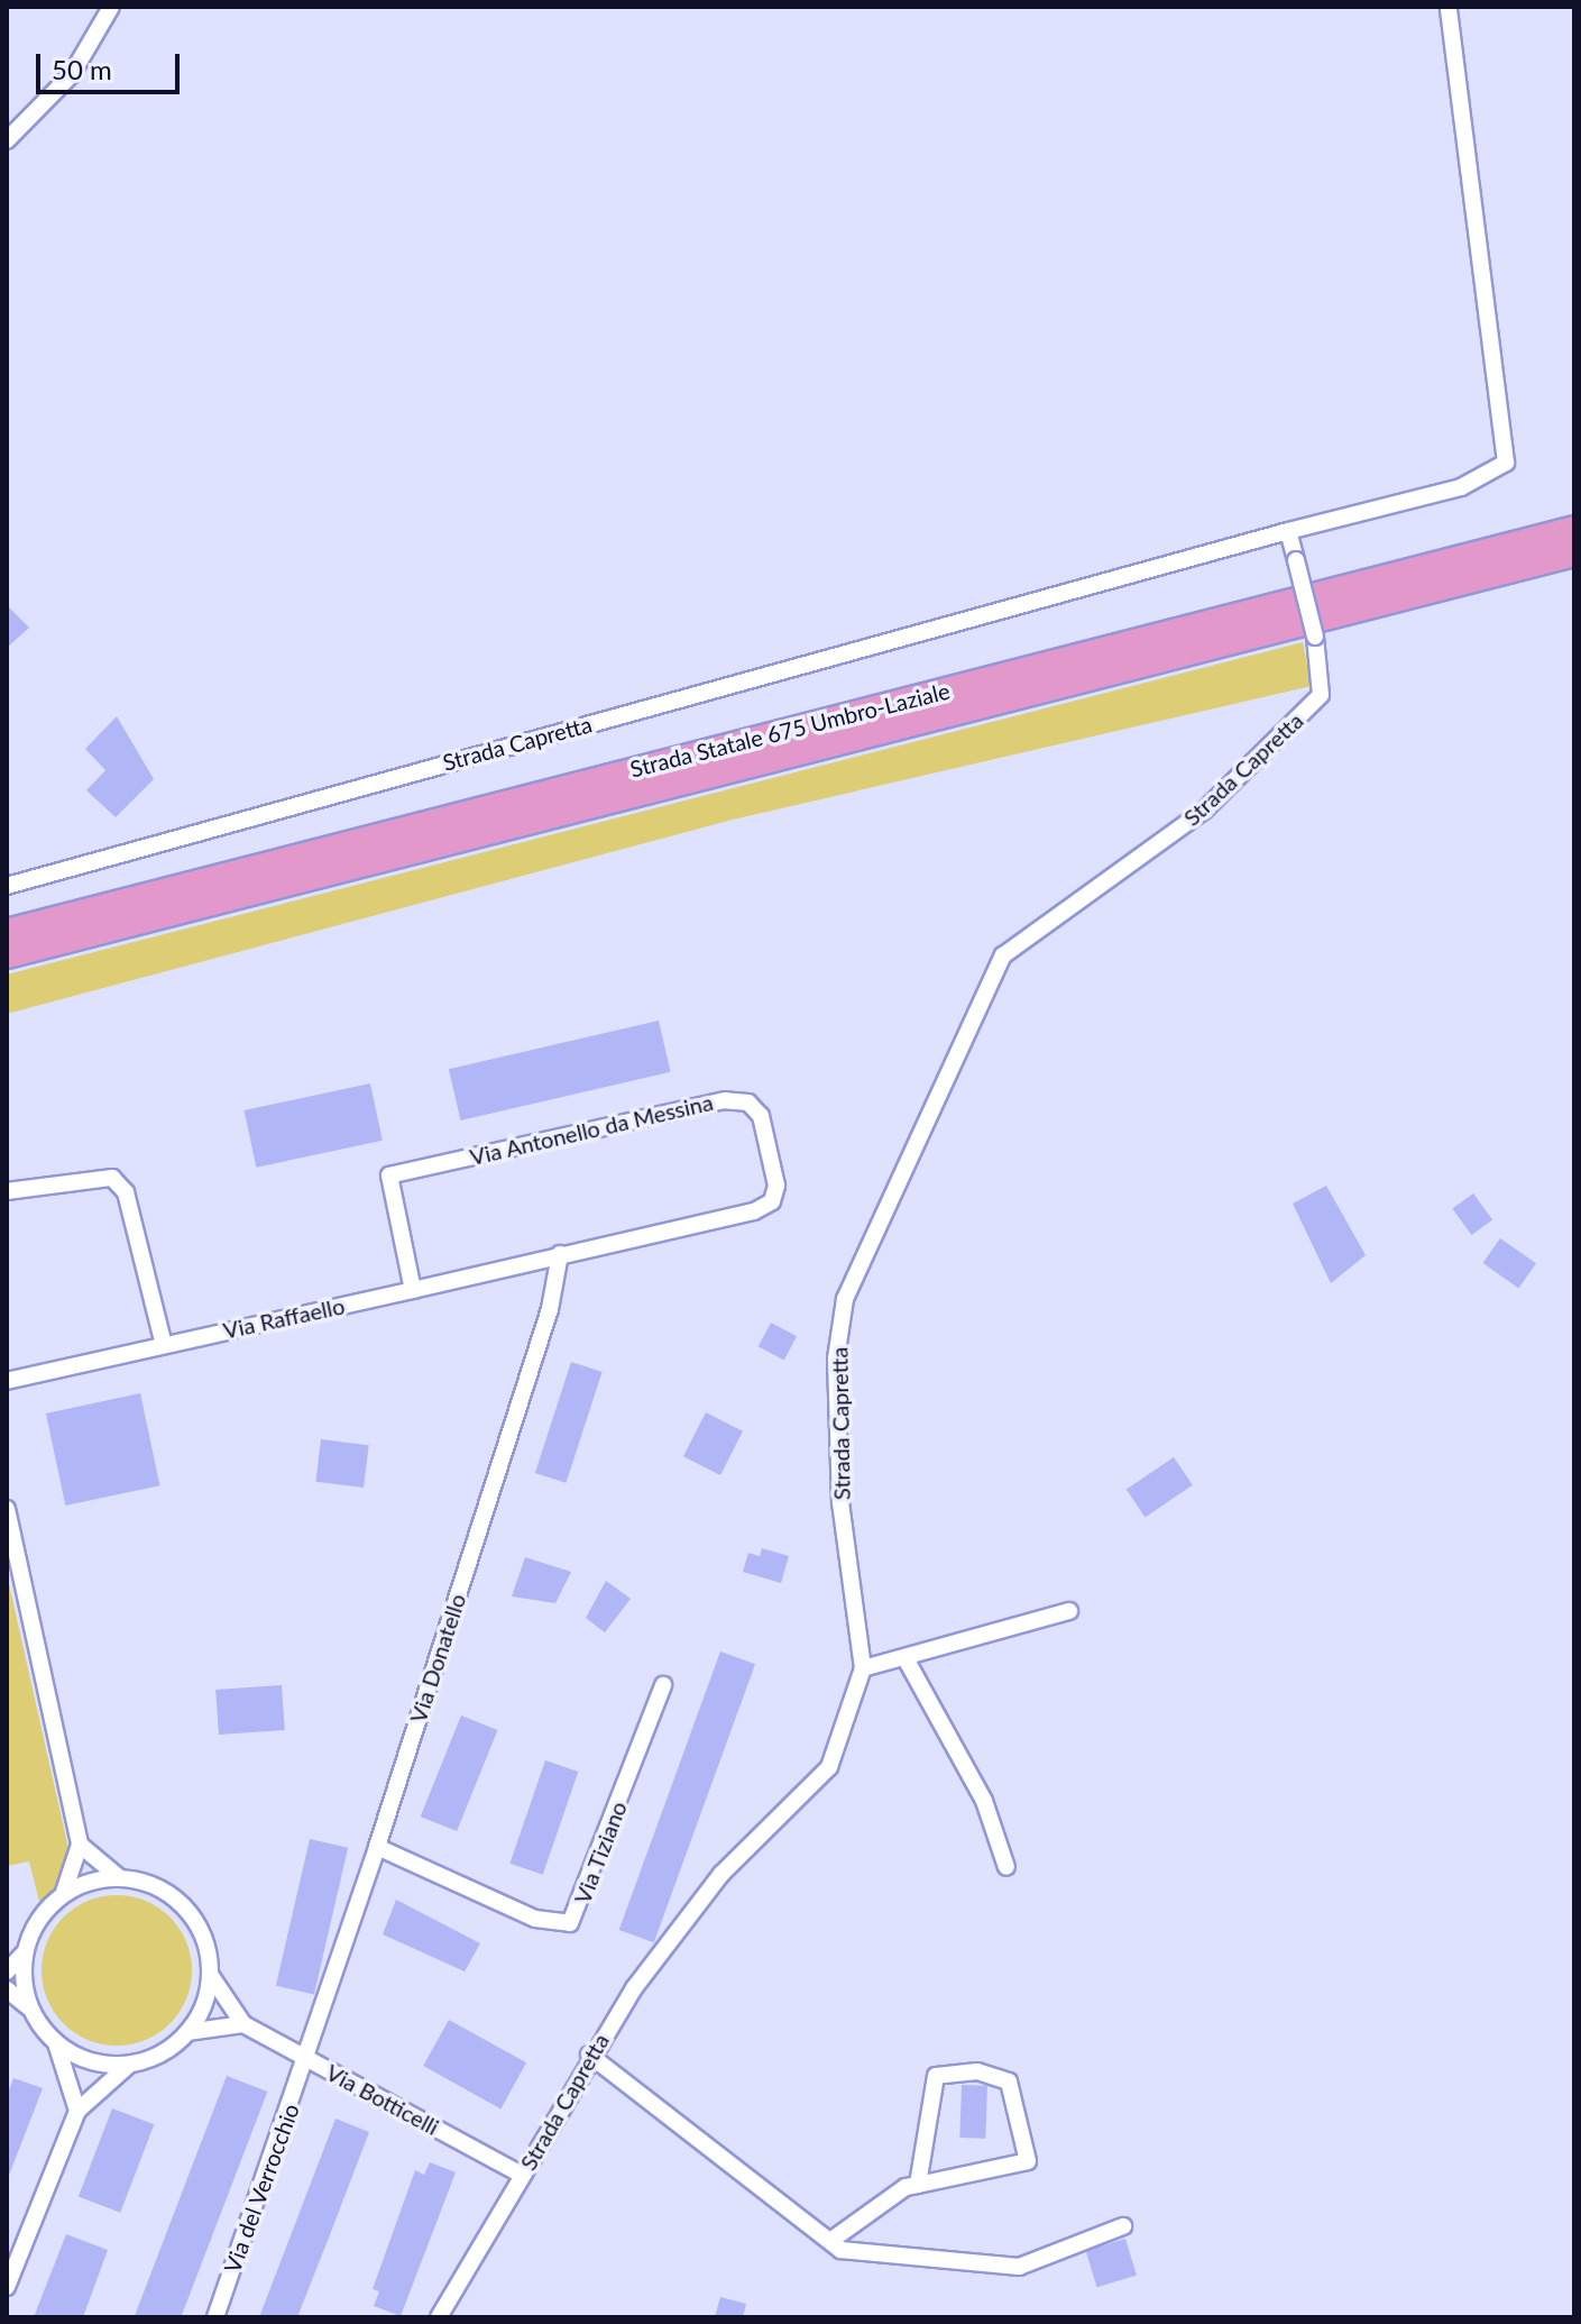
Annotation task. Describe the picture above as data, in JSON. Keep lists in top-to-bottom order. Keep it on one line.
{"streets":{"highway":["Strada Statale 675 Umbro-Laziale"],"street":["Strada Capretta","Via Antonello da Messina","Via Raffaello","Via Donatello","Via Tiziano","Via Botticelli","Via del Verrocchio"]},"crossings":[["Strada Capretta","Via Botticelli"],["Via Antonello da Messina","Via Raffaello"],["Via Antonello da Messina","Via Donatello"],["Via Raffaello","Via Donatello"],["Via Donatello","Via Tiziano"],["Via Donatello","Via Botticelli"],["Via Donatello","Via del Verrocchio"],["Via Botticelli","Via del Verrocchio"]],"scale_bar":"50 m"}
